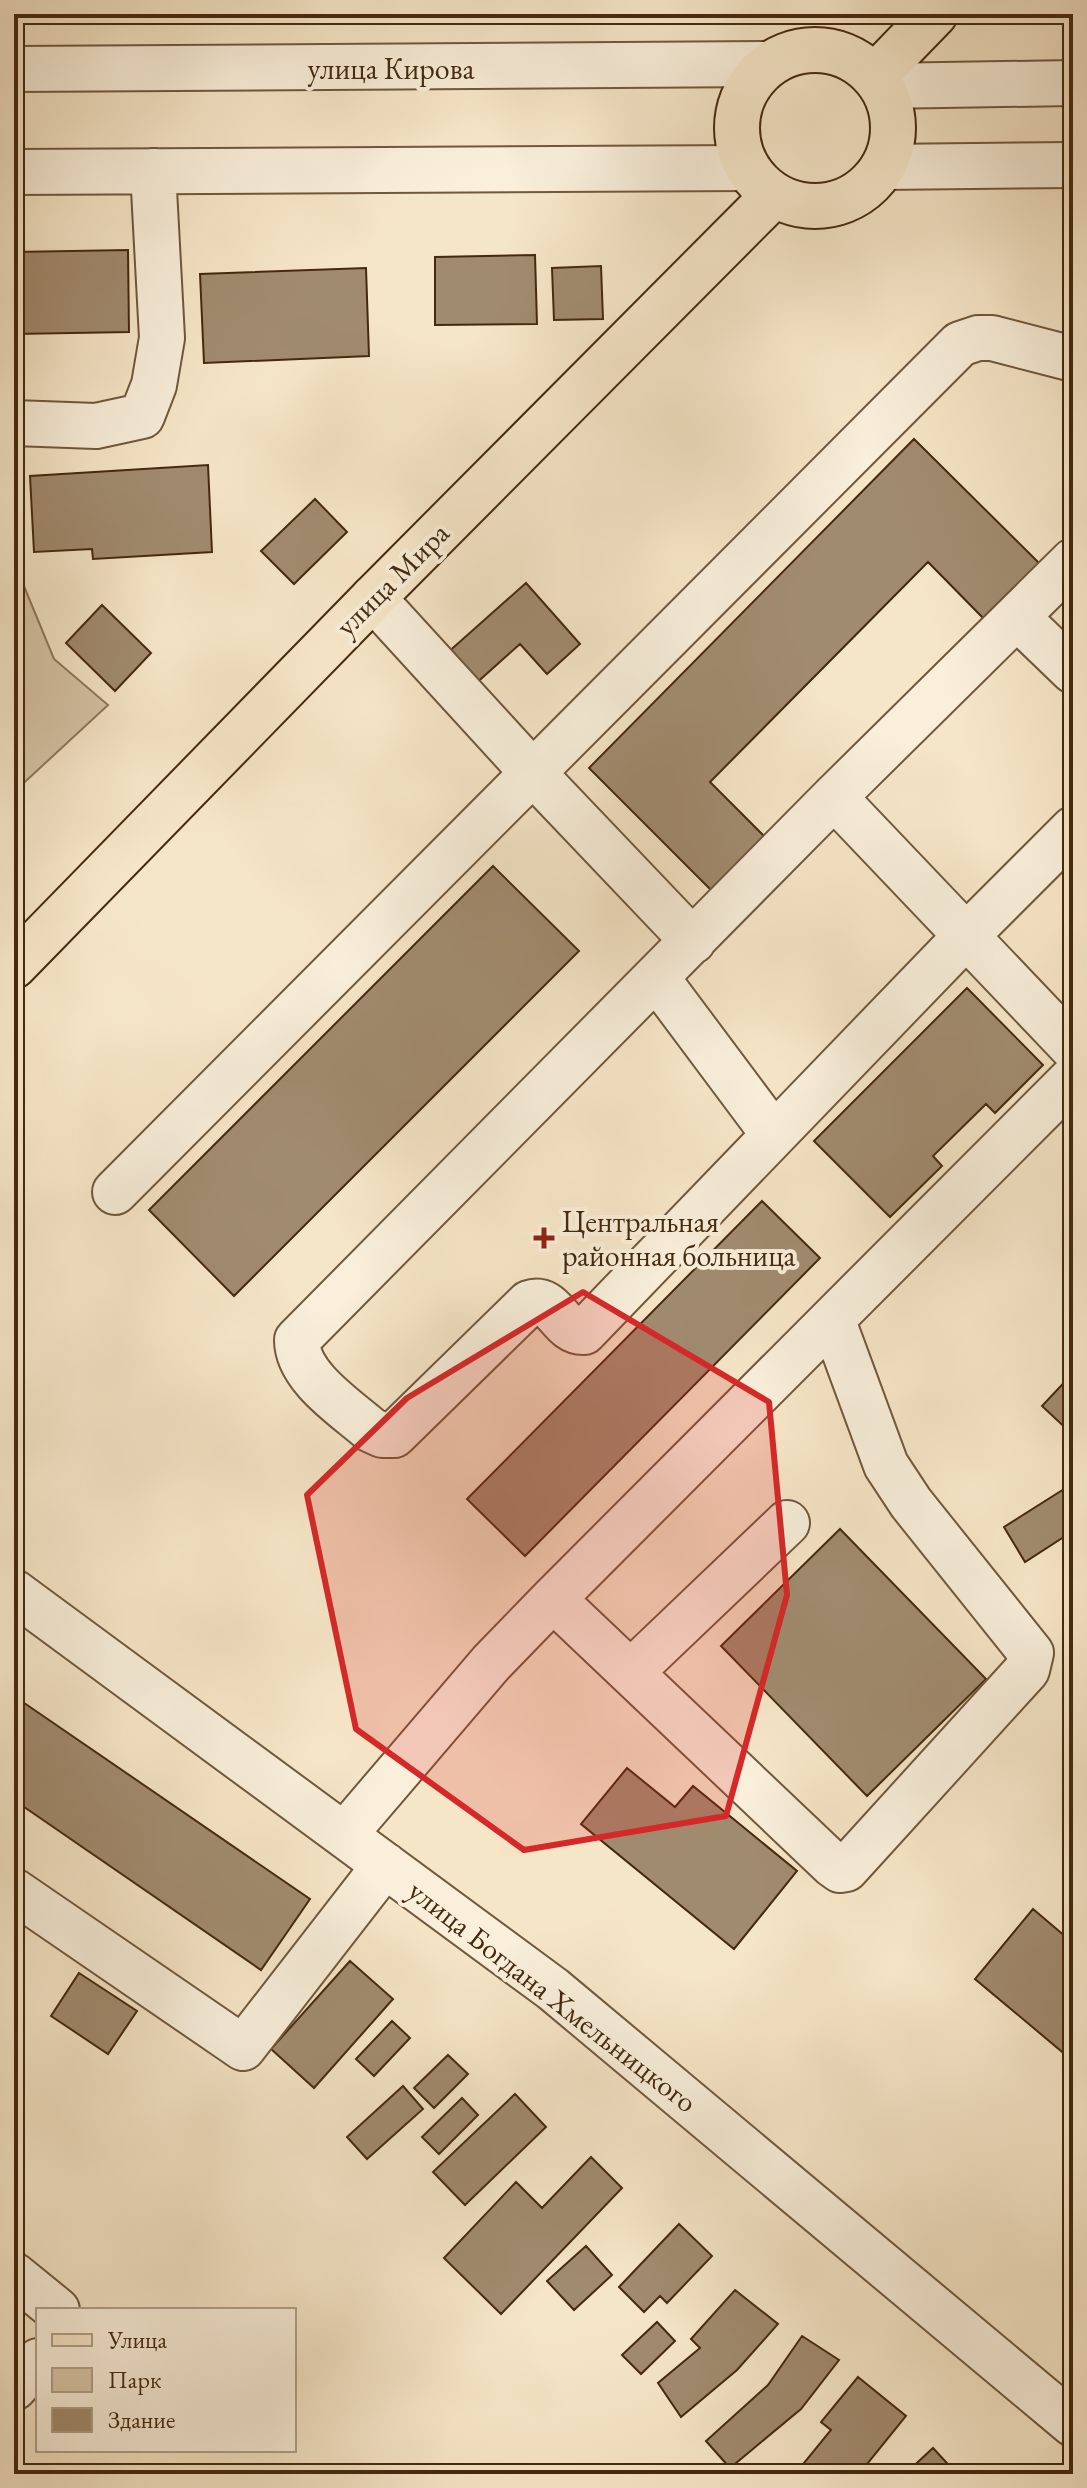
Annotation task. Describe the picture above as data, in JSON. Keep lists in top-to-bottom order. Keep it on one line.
{"streets":{"main road":["улица Кирова","улица Мира"],"street":["улица Богдана Хмельницкого"]},"crossings":[["улица Кирова","улица Мира"]],"places":{"health":["Центральная районная больница"]},"legend":["Улица","Парк","Здание"]}
